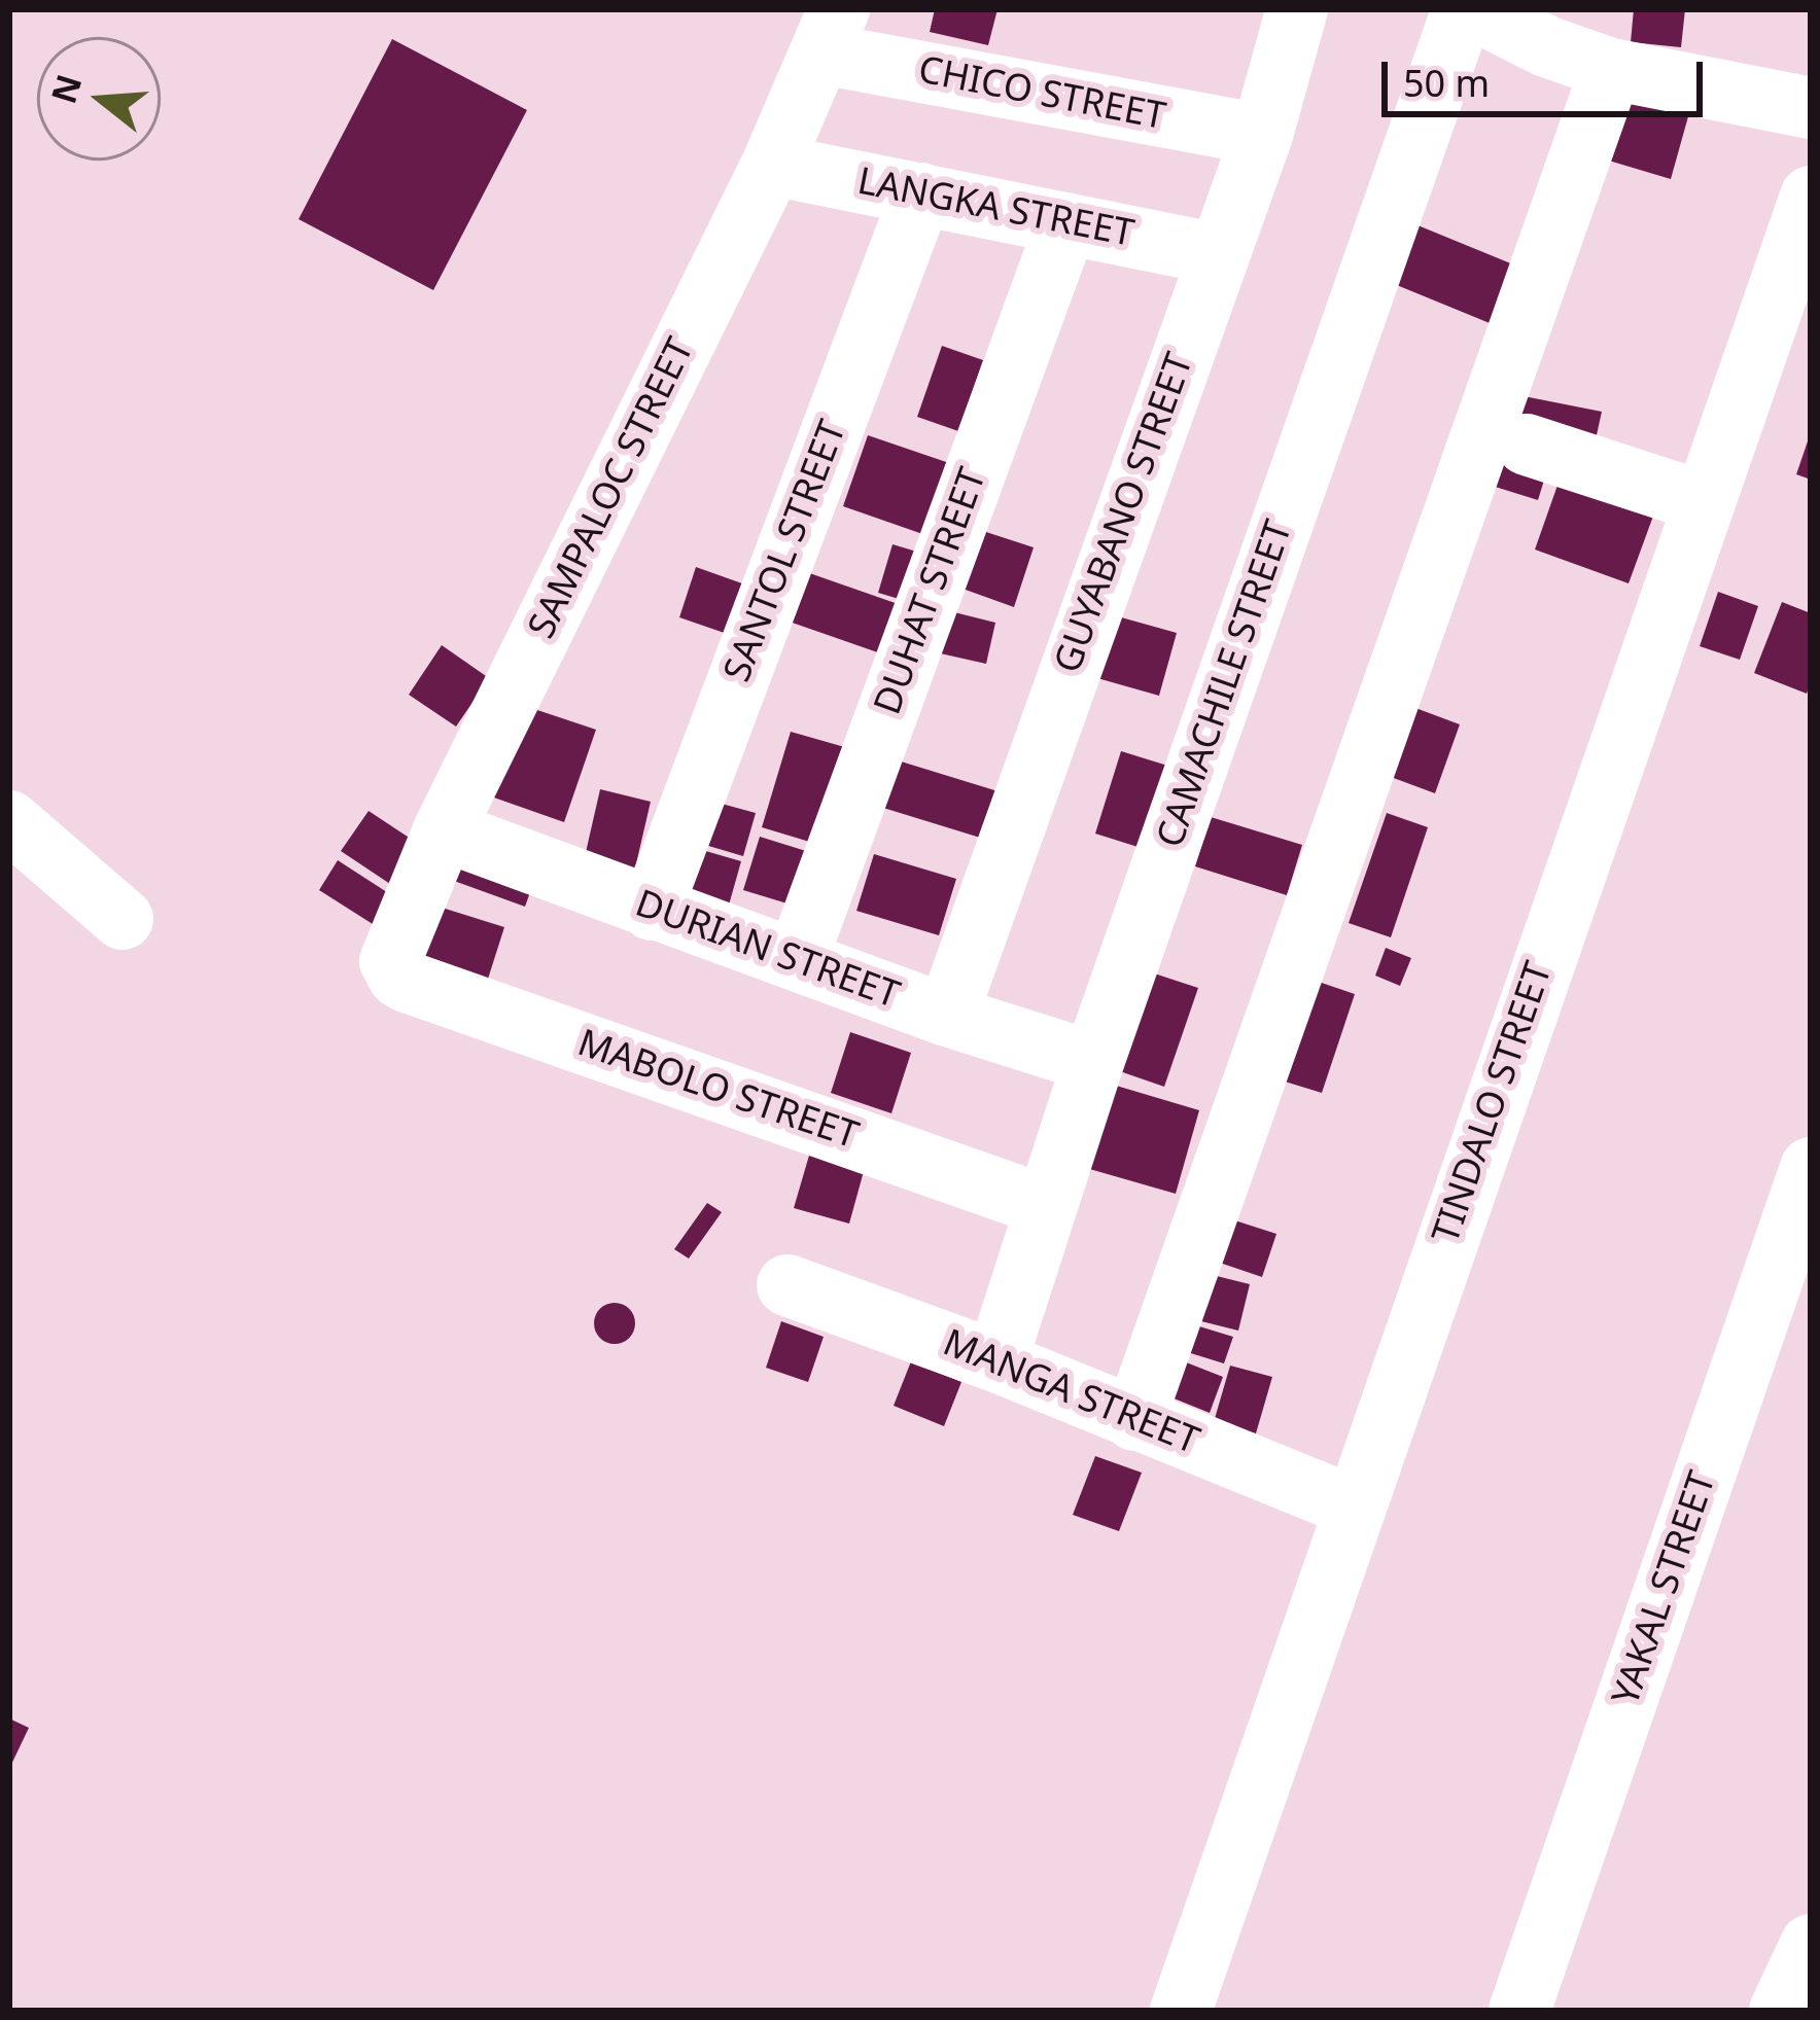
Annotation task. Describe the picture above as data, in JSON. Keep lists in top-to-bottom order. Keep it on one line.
{"streets":{"street":["CHICO STREET","LANGKA STREET","SAMPALOC STREET","GUYABANO STREET","SANTOL STREET","DUHAT STREET","CAMACHILE STREET","DURIAN STREET","MABOLO STREET","TINDALO STREET","MANGA STREET","YAKAL STREET"]},"crossings":[["CHICO STREET","SAMPALOC STREET"],["CHICO STREET","GUYABANO STREET"],["LANGKA STREET","SAMPALOC STREET"],["LANGKA STREET","GUYABANO STREET"],["LANGKA STREET","SANTOL STREET"],["LANGKA STREET","DUHAT STREET"],["SAMPALOC STREET","DURIAN STREET"],["SAMPALOC STREET","MABOLO STREET"],["GUYABANO STREET","DURIAN STREET"],["SANTOL STREET","DURIAN STREET"],["DUHAT STREET","DURIAN STREET"],["CAMACHILE STREET","DURIAN STREET"],["CAMACHILE STREET","MABOLO STREET"],["CAMACHILE STREET","MANGA STREET"],["TINDALO STREET","MANGA STREET"]],"scale_bar":"50 m","north":"left"}
